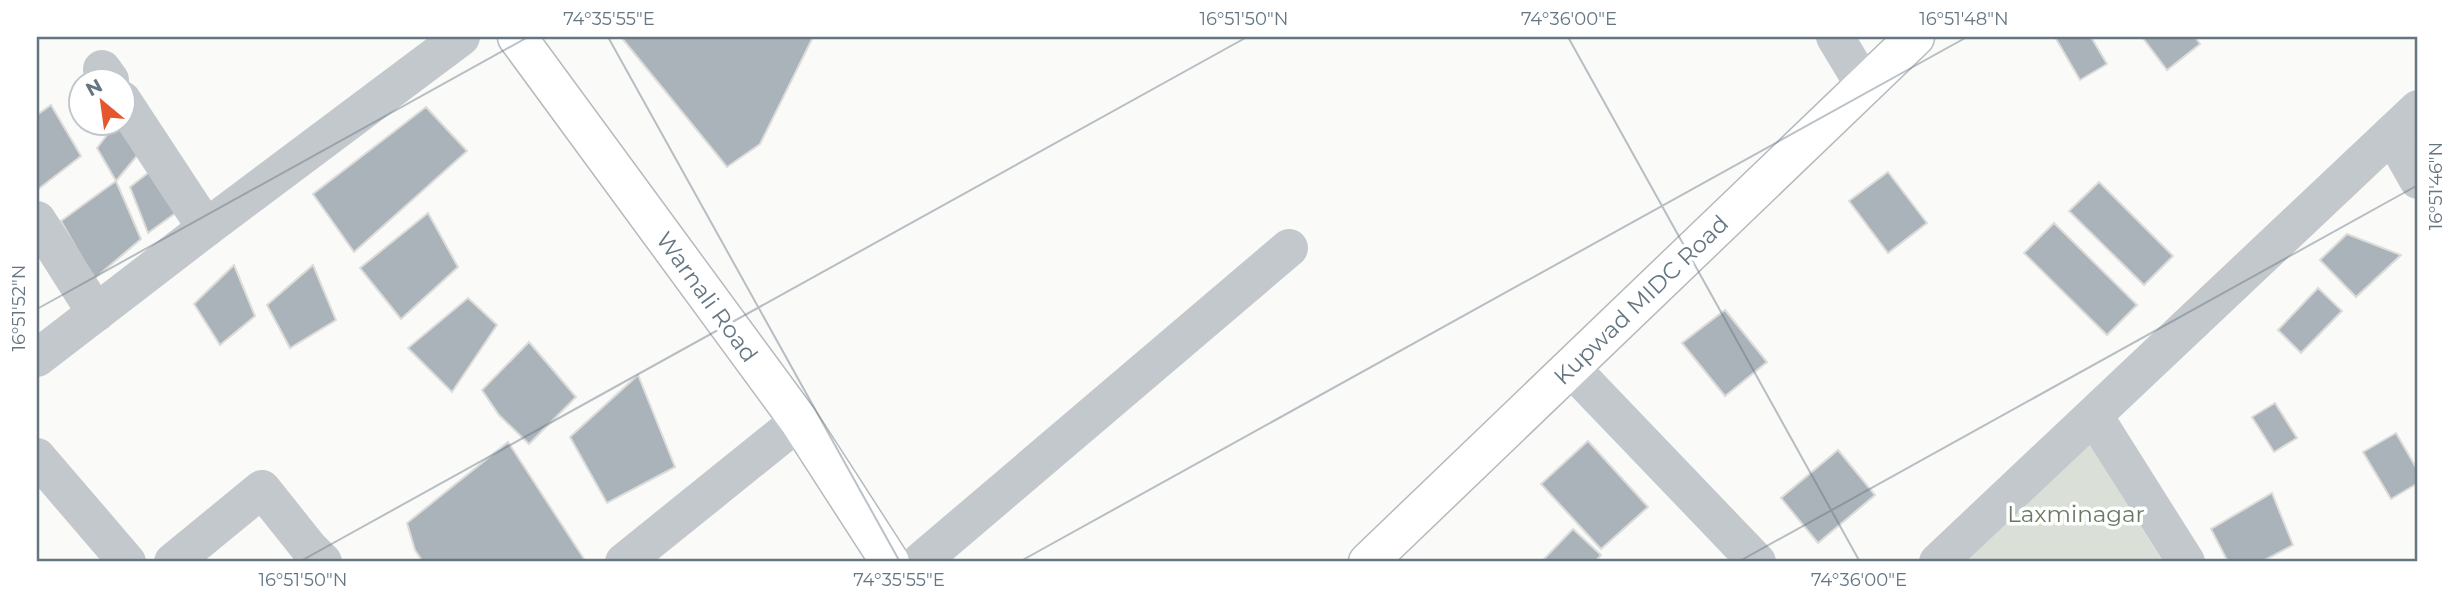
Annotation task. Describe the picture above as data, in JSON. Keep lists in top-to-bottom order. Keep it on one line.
{"streets":{"main road":["Warnali Road","Kupwad MIDC Road"]},"parks":["Laxminagar"],"north":"top left","coordinates":["74°35'55\"E","16°51'50\"N","74°36'00\"E","16°51'48\"N","16°51'46\"N","16°51'52\"N"]}
